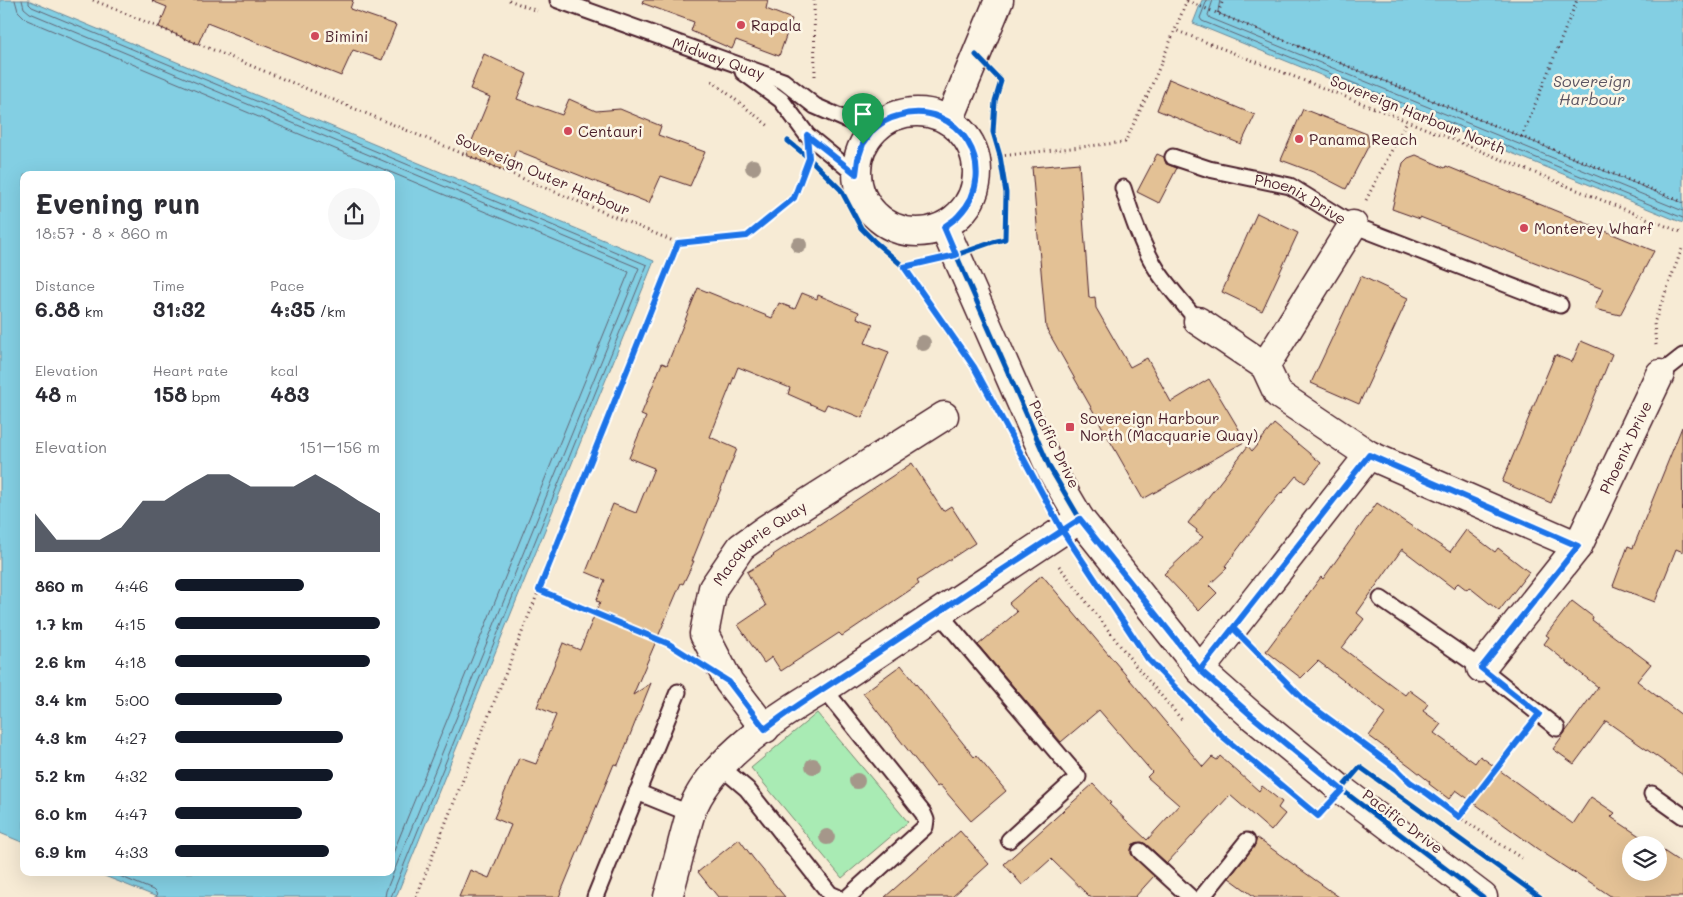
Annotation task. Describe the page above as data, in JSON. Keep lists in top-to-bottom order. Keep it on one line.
{"streets":{"street":["Phoenix Drive","Pacific Drive","Macquarie Quay"],"lane":["Midway Quay"],"path":["Sovereign Harbour North","Sovereign Outer Harbour"]},"crossings":[["Midway Quay","Pacific Drive"]],"water":["Sovereign Harbour"],"places":{"other":["Rapala","Bimini","Centauri","Panama Reach","Monterey Wharf"],"transit":["Sovereign Harbour North (Macquarie Quay)"]},"page":{"heading":["Evening run","18:57 · 8 × 860 m"],"stats":[["Distance","6.88 km"],["Time","31:32"],["Pace","4:35 /km"],["Elevation","48 m"],["Heart rate","158 bpm"],["kcal","483"]],"chart":["Elevation","151–156 m"],"list":[{"name":"860 m","note":"4:46"},{"name":"1.7 km","note":"4:15"},{"name":"2.6 km","note":"4:18"},{"name":"3.4 km","note":"5:00"},{"name":"4.3 km","note":"4:27"},{"name":"5.2 km","note":"4:32"},{"name":"6.0 km","note":"4:47"},{"name":"6.9 km","note":"4:33"}]}}
